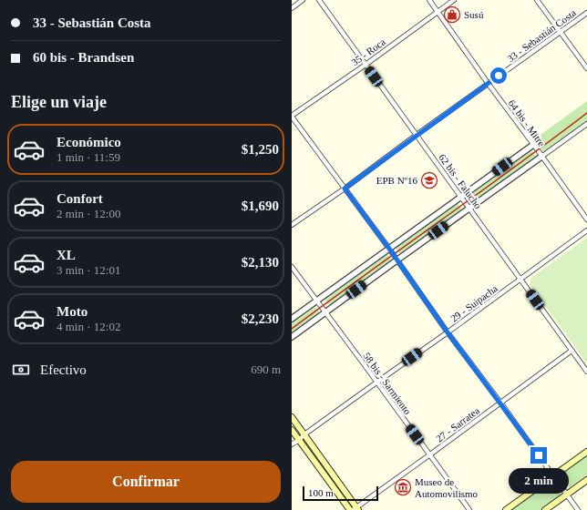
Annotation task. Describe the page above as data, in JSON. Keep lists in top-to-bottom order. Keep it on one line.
{"streets":{"street":["33 - Sebastián Costa","35 - Roca","64 bis - Mitre","62 bis - Falucho","29 - Suipacha","58 bis - Sarmiento","27 - Sarratea"]},"crossings":[["33 - Sebastián Costa","64 bis - Mitre"],["33 - Sebastián Costa","62 bis - Falucho"],["35 - Roca","64 bis - Mitre"],["35 - Roca","62 bis - Falucho"],["62 bis - Falucho","29 - Suipacha"],["62 bis - Falucho","27 - Sarratea"],["29 - Suipacha","58 bis - Sarmiento"],["58 bis - Sarmiento","27 - Sarratea"]],"places":{"shop":["Susú"],"school or university":["EPB Nº16"],"museum":["Museo de Automovilismo"]},"scale_bar":"100 m","page":{"banner":["33 - Sebastián Costa","60 bis - Brandsen"],"heading":"Elige un viaje","list":[{"name":"Económico","note":"1 min · 11:59","value":"$1,250"},{"name":"Confort","note":"2 min · 12:00","value":"$1,690"},{"name":"XL","note":"3 min · 12:01","value":"$2,130"},{"name":"Moto","note":"4 min · 12:02","value":"$2,230"}],"pay":["Efectivo","690 m"],"buttons":"Confirmar","bubble":"2 min","scale":"100 m"}}
